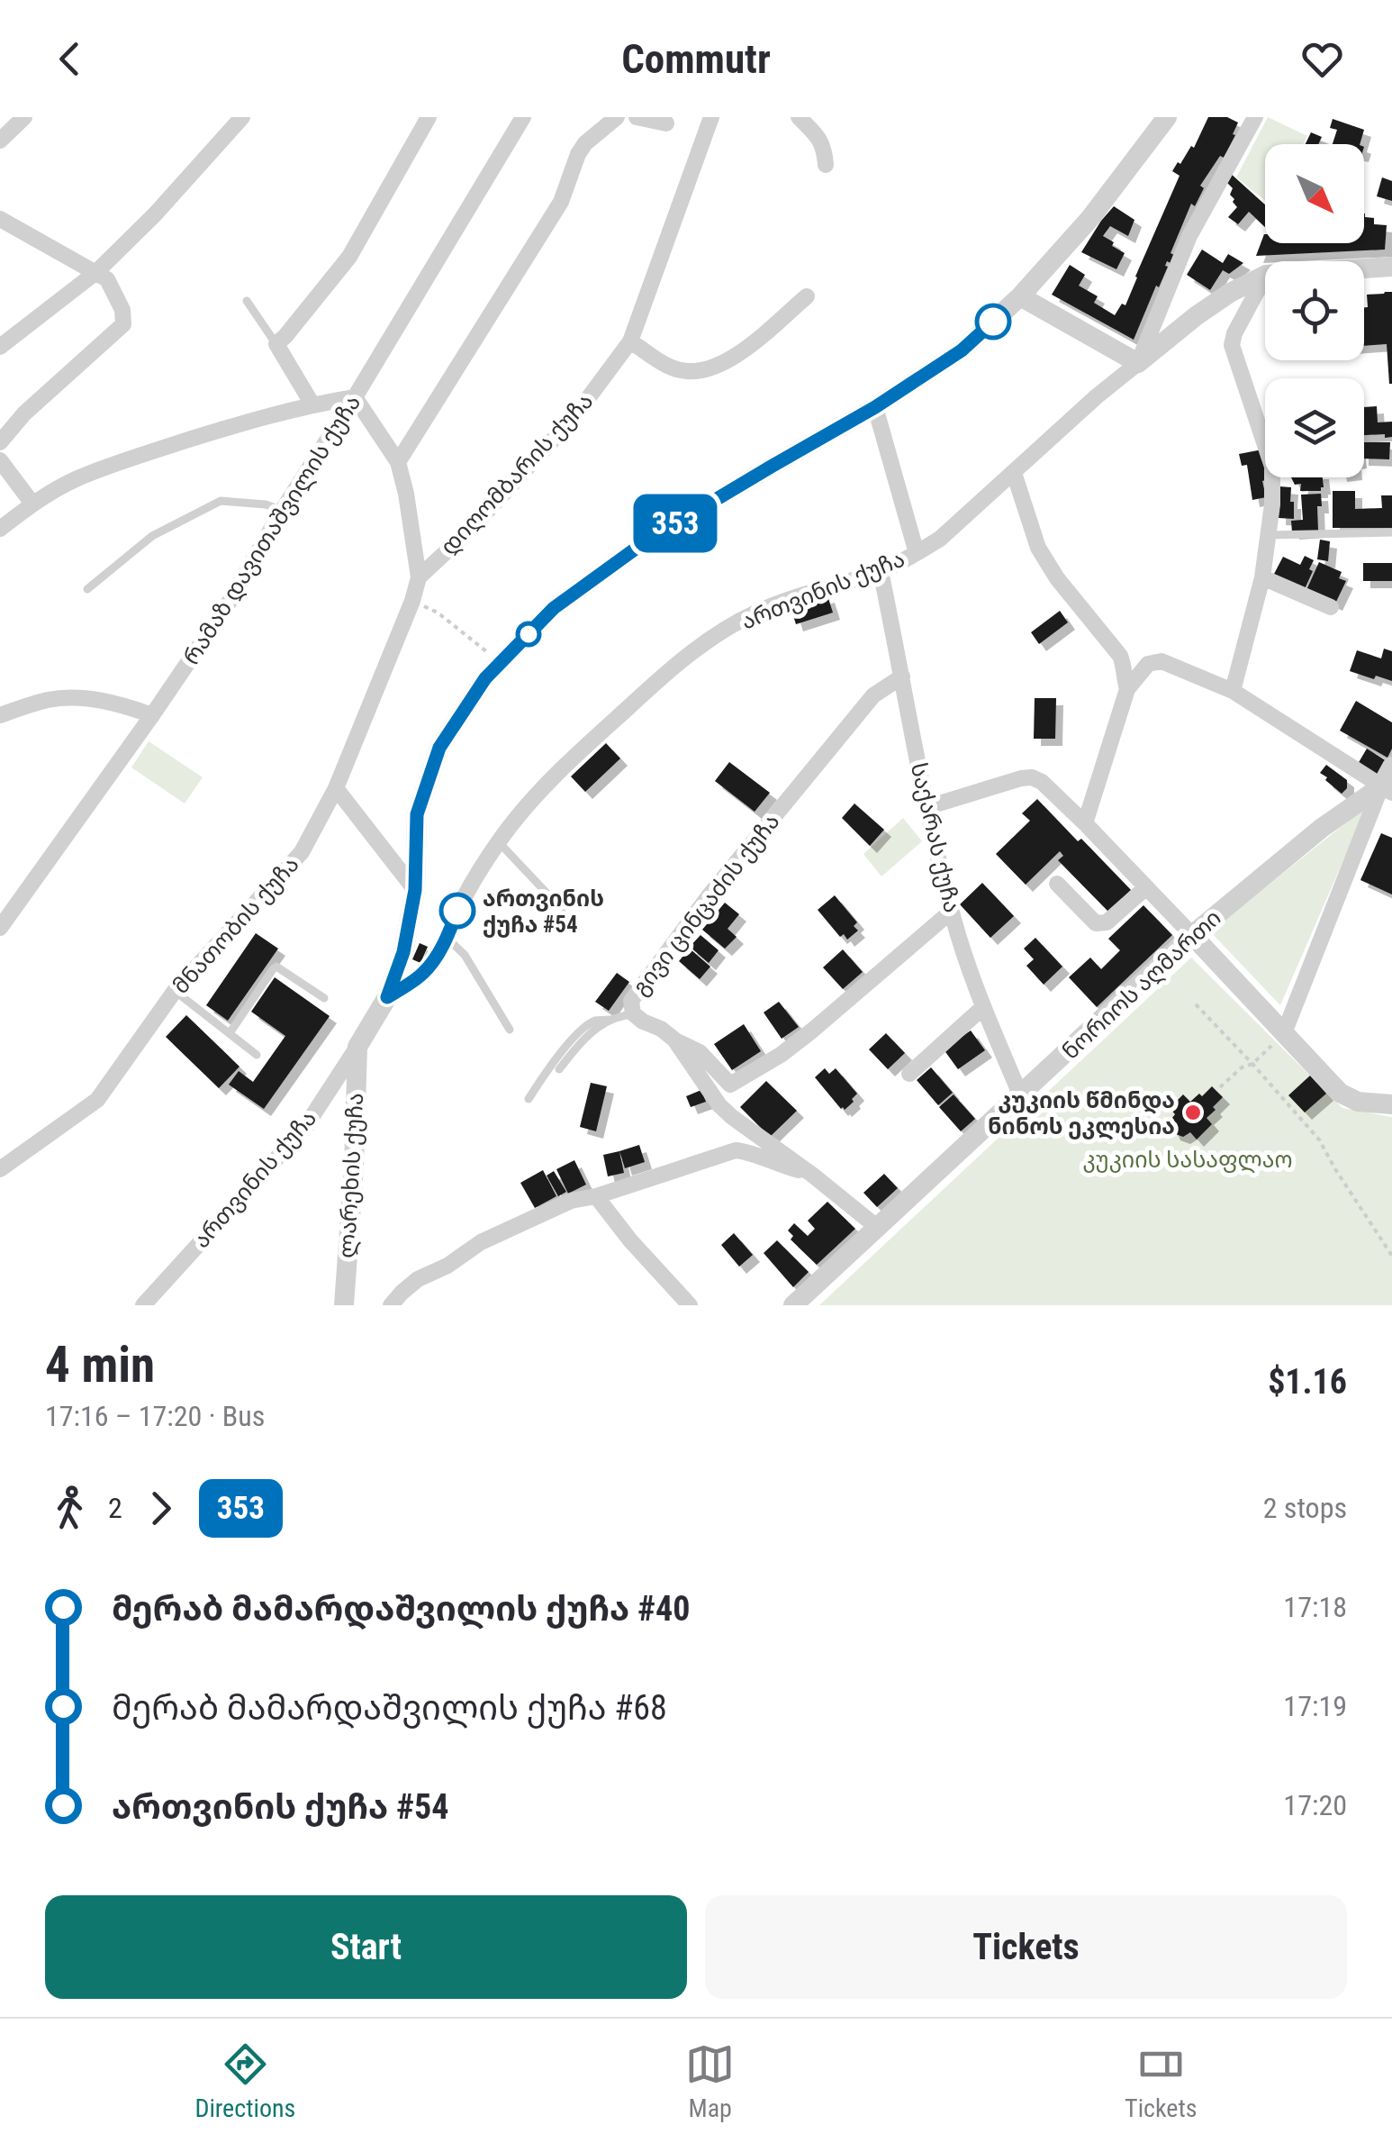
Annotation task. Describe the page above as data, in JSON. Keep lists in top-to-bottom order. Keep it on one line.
{"streets":{"street":["დიღომბარის ქუჩა","რამაზ დავითაშვილის ქუჩა","ართვინის ქუჩა","საქარას ქუჩა","გივი ცინცაძის ქუჩა","მნათობის ქუჩა","ნორიოს აღმართი","ლარეხის ქუჩა"]},"crossings":[["დიღომბარის ქუჩა","მნათობის ქუჩა"],["ართვინის ქუჩა","საქარას ქუჩა"],["ართვინის ქუჩა","ლარეხის ქუჩა"],["საქარას ქუჩა","გივი ცინცაძის ქუჩა"],["საქარას ქუჩა","ნორიოს აღმართი"],["გივი ცინცაძის ქუჩა","ნორიოს აღმართი"]],"parks":["კუკიის სასაფლაო"],"places":["ართვინის ქუჩა #54","კუკიის წმინდა ნინოს ეკლესია"],"lines":["bus line 353"],"north":"bottom right","page":{"header":"Commutr","on_map":"353","heading":["4 min","17:16 – 17:20 · Bus","$1.16"],"legs":["2","353","2 stops"],"list":[{"name":"მერაბ მამარდაშვილის ქუჩა #40","value":"17:18"},{"name":"მერაბ მამარდაშვილის ქუჩა #68","value":"17:19"},{"name":"ართვინის ქუჩა #54","value":"17:20"}],"buttons":["Start","Tickets"],"tabs":["Directions","Map","Tickets"]}}
